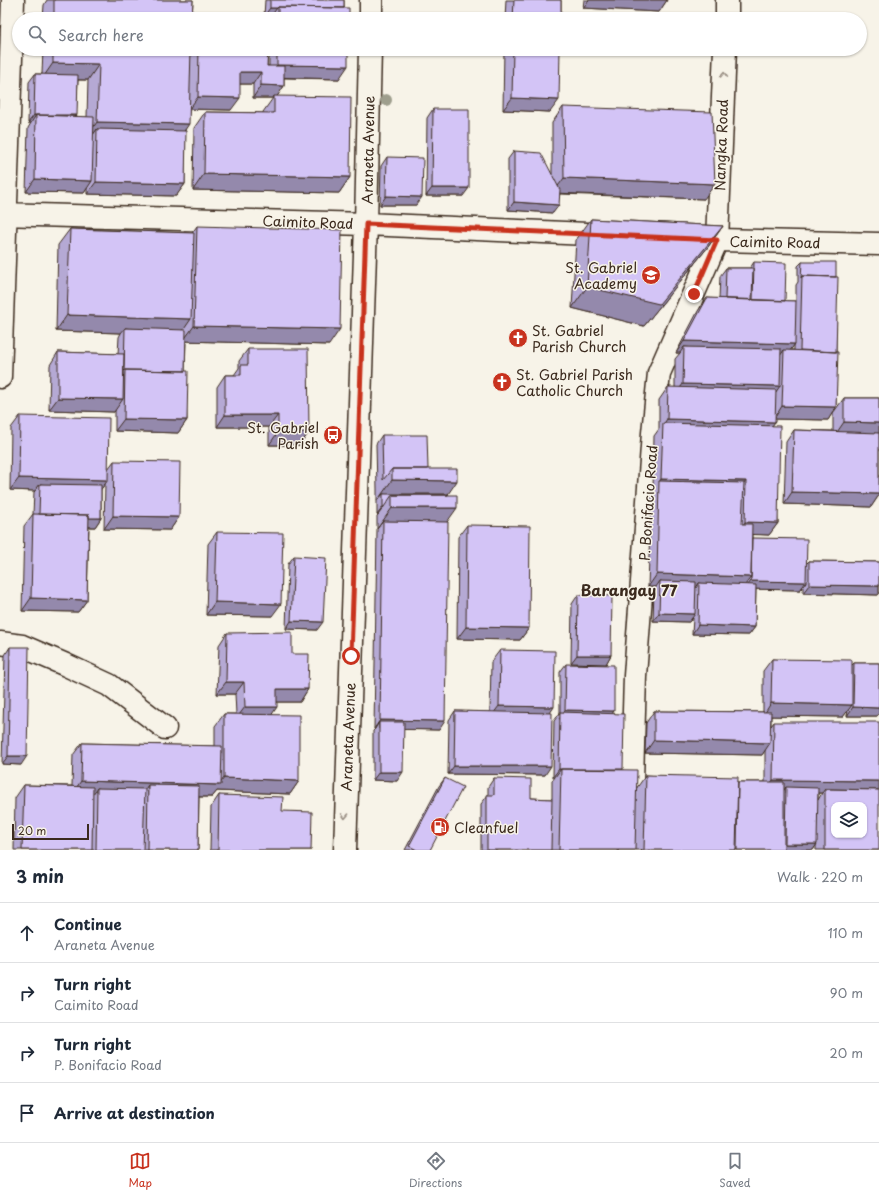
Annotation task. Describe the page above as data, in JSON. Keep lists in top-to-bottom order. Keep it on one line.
{"streets":{"street":["Nangka Road","Araneta Avenue","Caimito Road","P. Bonifacio Road"]},"crossings":[["Nangka Road","Caimito Road"],["Nangka Road","P. Bonifacio Road"],["Araneta Avenue","Caimito Road"],["Caimito Road","P. Bonifacio Road"]],"one_way":["Nangka Road","Araneta Avenue"],"districts":["Barangay 77"],"places":{"school or university":["St. Gabriel Academy"],"church":["St. Gabriel Parish Church","St. Gabriel Parish Catholic Church"],"bus stop":["St. Gabriel Parish"],"fuel station":["Cleanfuel"]},"scale_bar":"20 m","page":{"search":"Search here","scale":"20 m","heading":["3 min","Walk · 220 m"],"list":[["Continue","Araneta Avenue","110 m"],["Turn right","Caimito Road","90 m"],["Turn right","P. Bonifacio Road","20 m"],"Arrive at destination"],"nav":["Map","Directions","Saved"]}}
